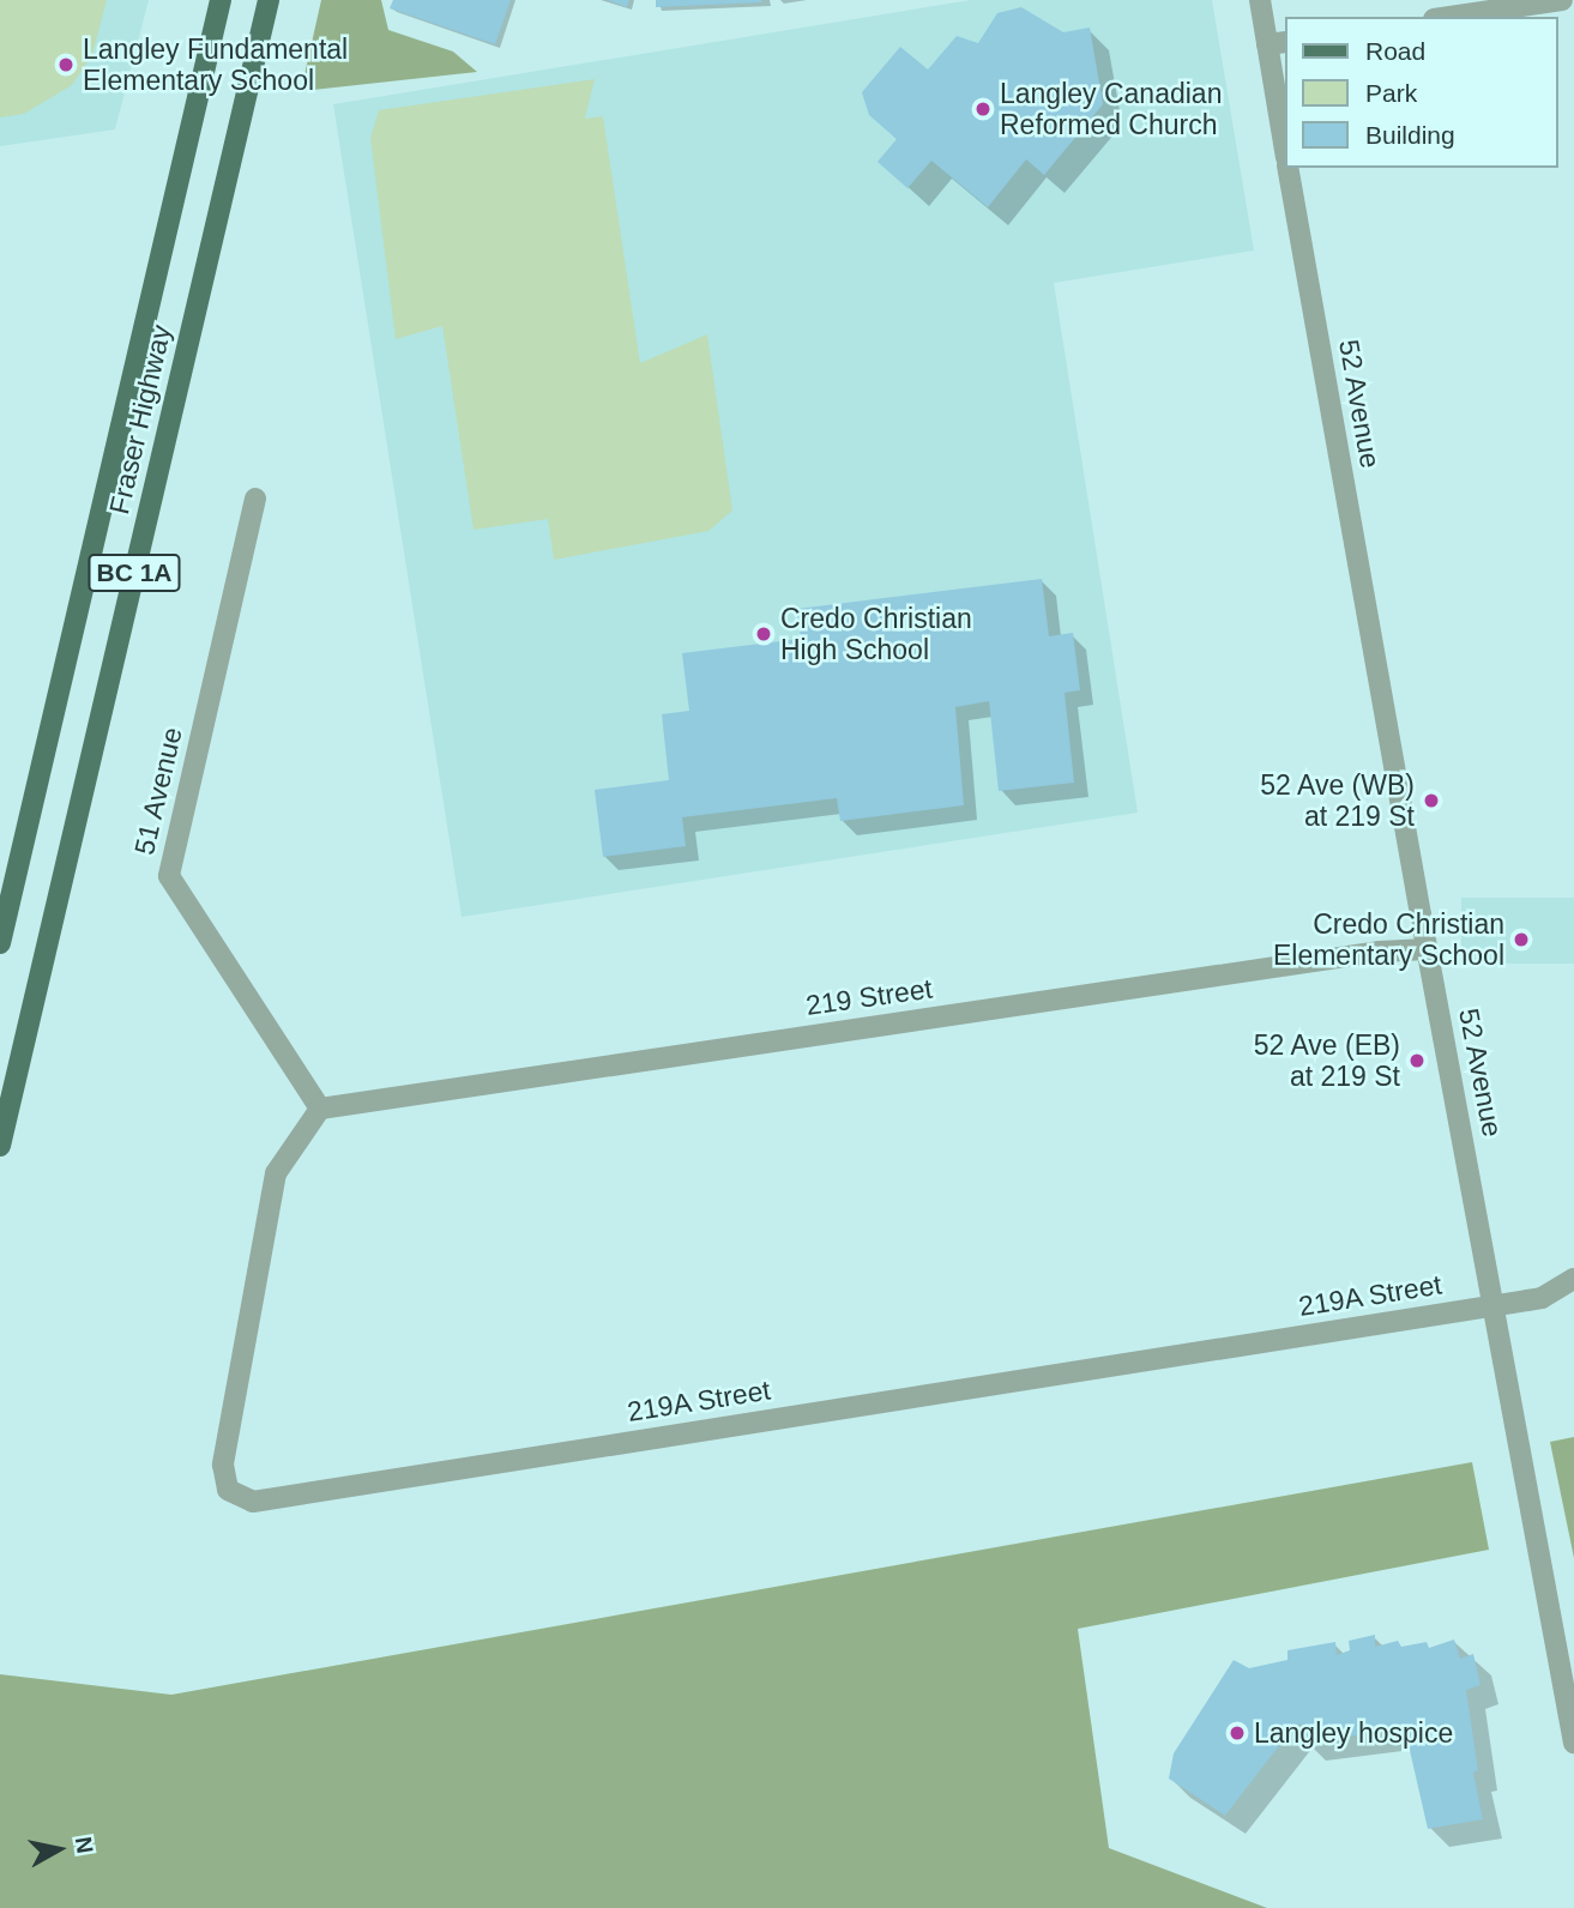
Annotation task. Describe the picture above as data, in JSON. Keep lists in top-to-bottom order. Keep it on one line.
{"streets":{"main road":["Fraser Highway","BC 1A"],"street":["52 Avenue","51 Avenue","219 Street","219A Street"]},"crossings":[["52 Avenue","219 Street"],["52 Avenue","219A Street"],["51 Avenue","219 Street"],["51 Avenue","219A Street"],["219 Street","219A Street"]],"places":["Langley Fundamental Elementary School","Langley Canadian Reformed Church","Credo Christian High School","52 Ave (WB) at 219 St","Credo Christian Elementary School","52 Ave (EB) at 219 St","Langley hospice"],"legend":["Road","Park","Building"],"north":"right"}
